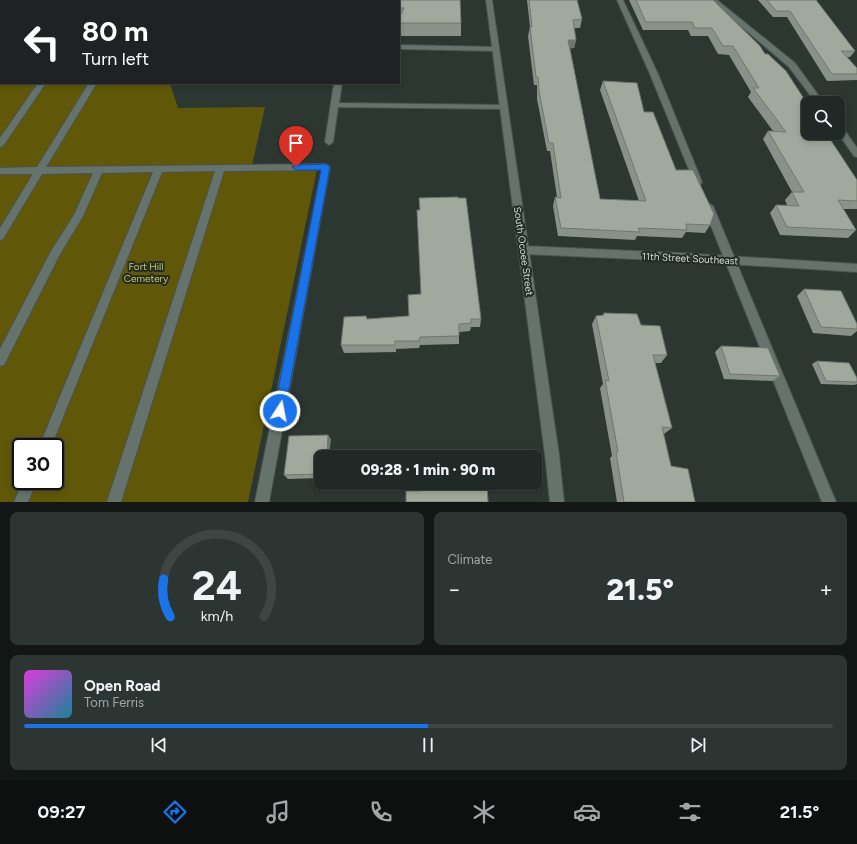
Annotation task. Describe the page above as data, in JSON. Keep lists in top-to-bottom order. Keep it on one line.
{"streets":{"street":["South Ocoee Street","11th Street Southeast"]},"crossings":[["South Ocoee Street","11th Street Southeast"]],"parks":["Fort Hill Cemetery"],"page":{"turn":["80 m","Turn left"],"limit":"30","trip":"09:28 · 1 min · 90 m","tile":"Climate","heat":["−","21.5°","+"],"song":["Open Road","Tom Ferris"],"tabs":["09:27","21.5°"],"gauge":["24","km/h"]}}
